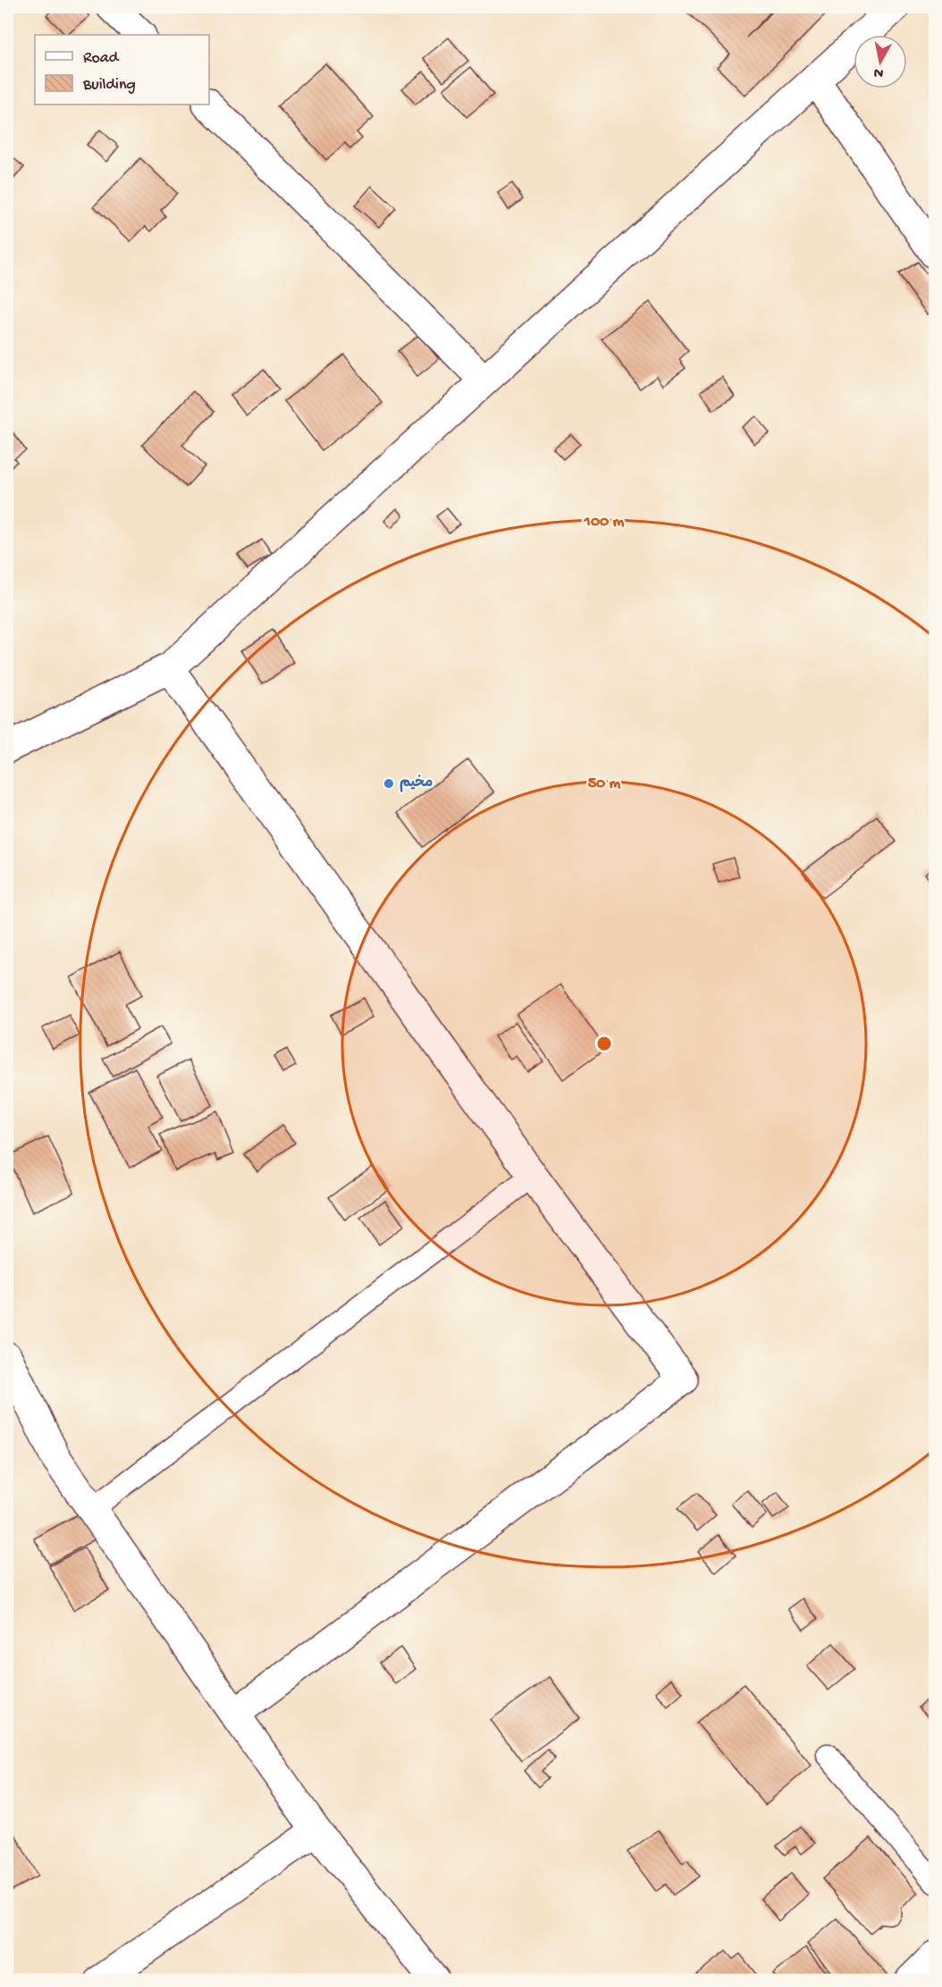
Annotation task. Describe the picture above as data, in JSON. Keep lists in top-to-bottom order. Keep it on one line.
{"places":["مخيم"],"legend":["Road","Building"],"north":"bottom","rings":["100 m","50 m"]}
